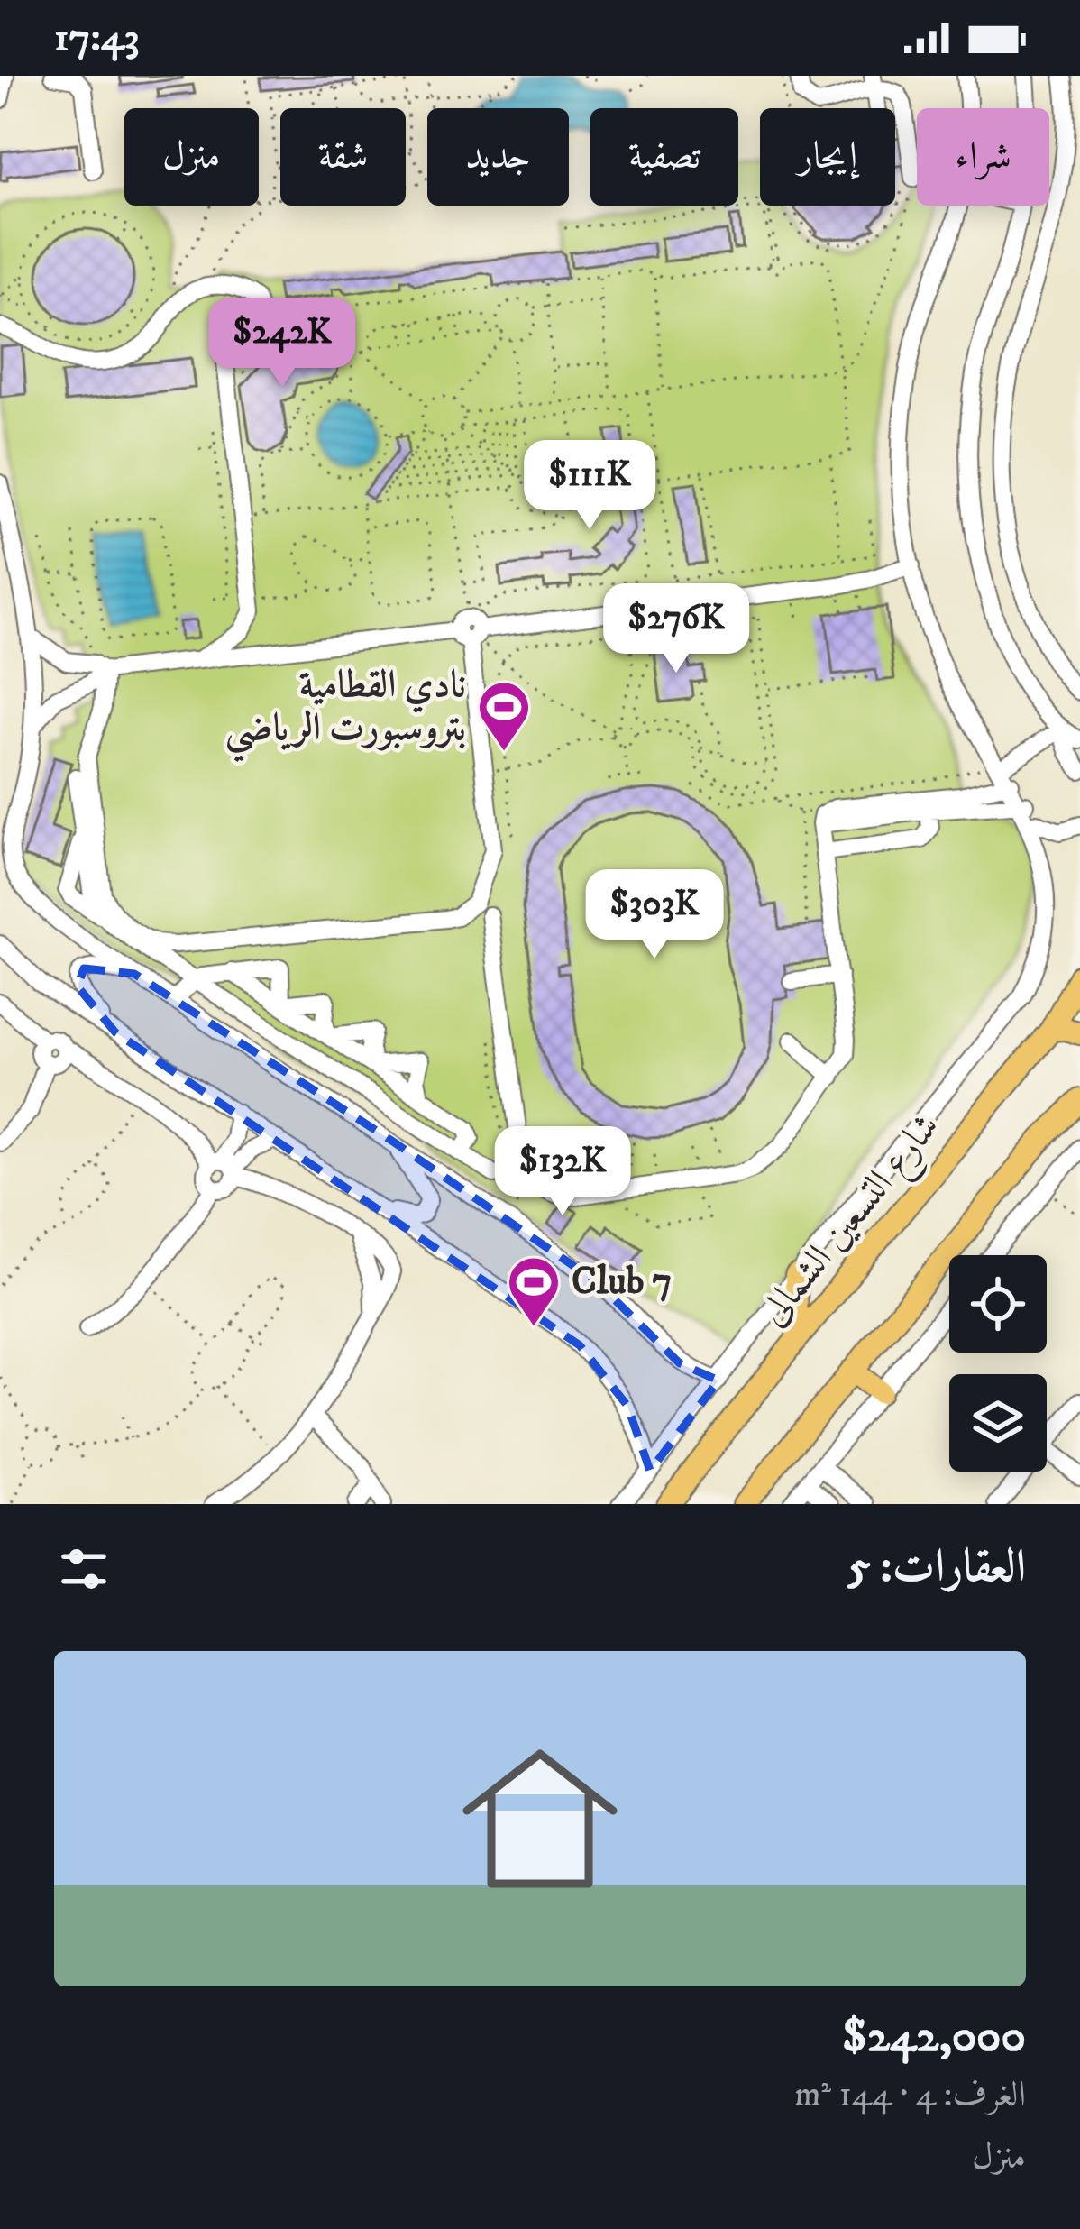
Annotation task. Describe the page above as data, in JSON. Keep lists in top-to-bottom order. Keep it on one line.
{"streets":{"main road":["شارع التسعين الشمالى"]},"places":{"sports":["نادي القطامية بتروسبورت الرياضي","Club 7"]},"page":{"status":"17:43","chip":["شراء","إيجار","تصفية","جديد","شقة","منزل"],"price":["$242K","$111K","$276K","$303K","$132K"],"heading":"العقارات: 5","list":[{"name":"$242,000","note":"الغرف: 4 · 144 m² · منزل"}]}}
